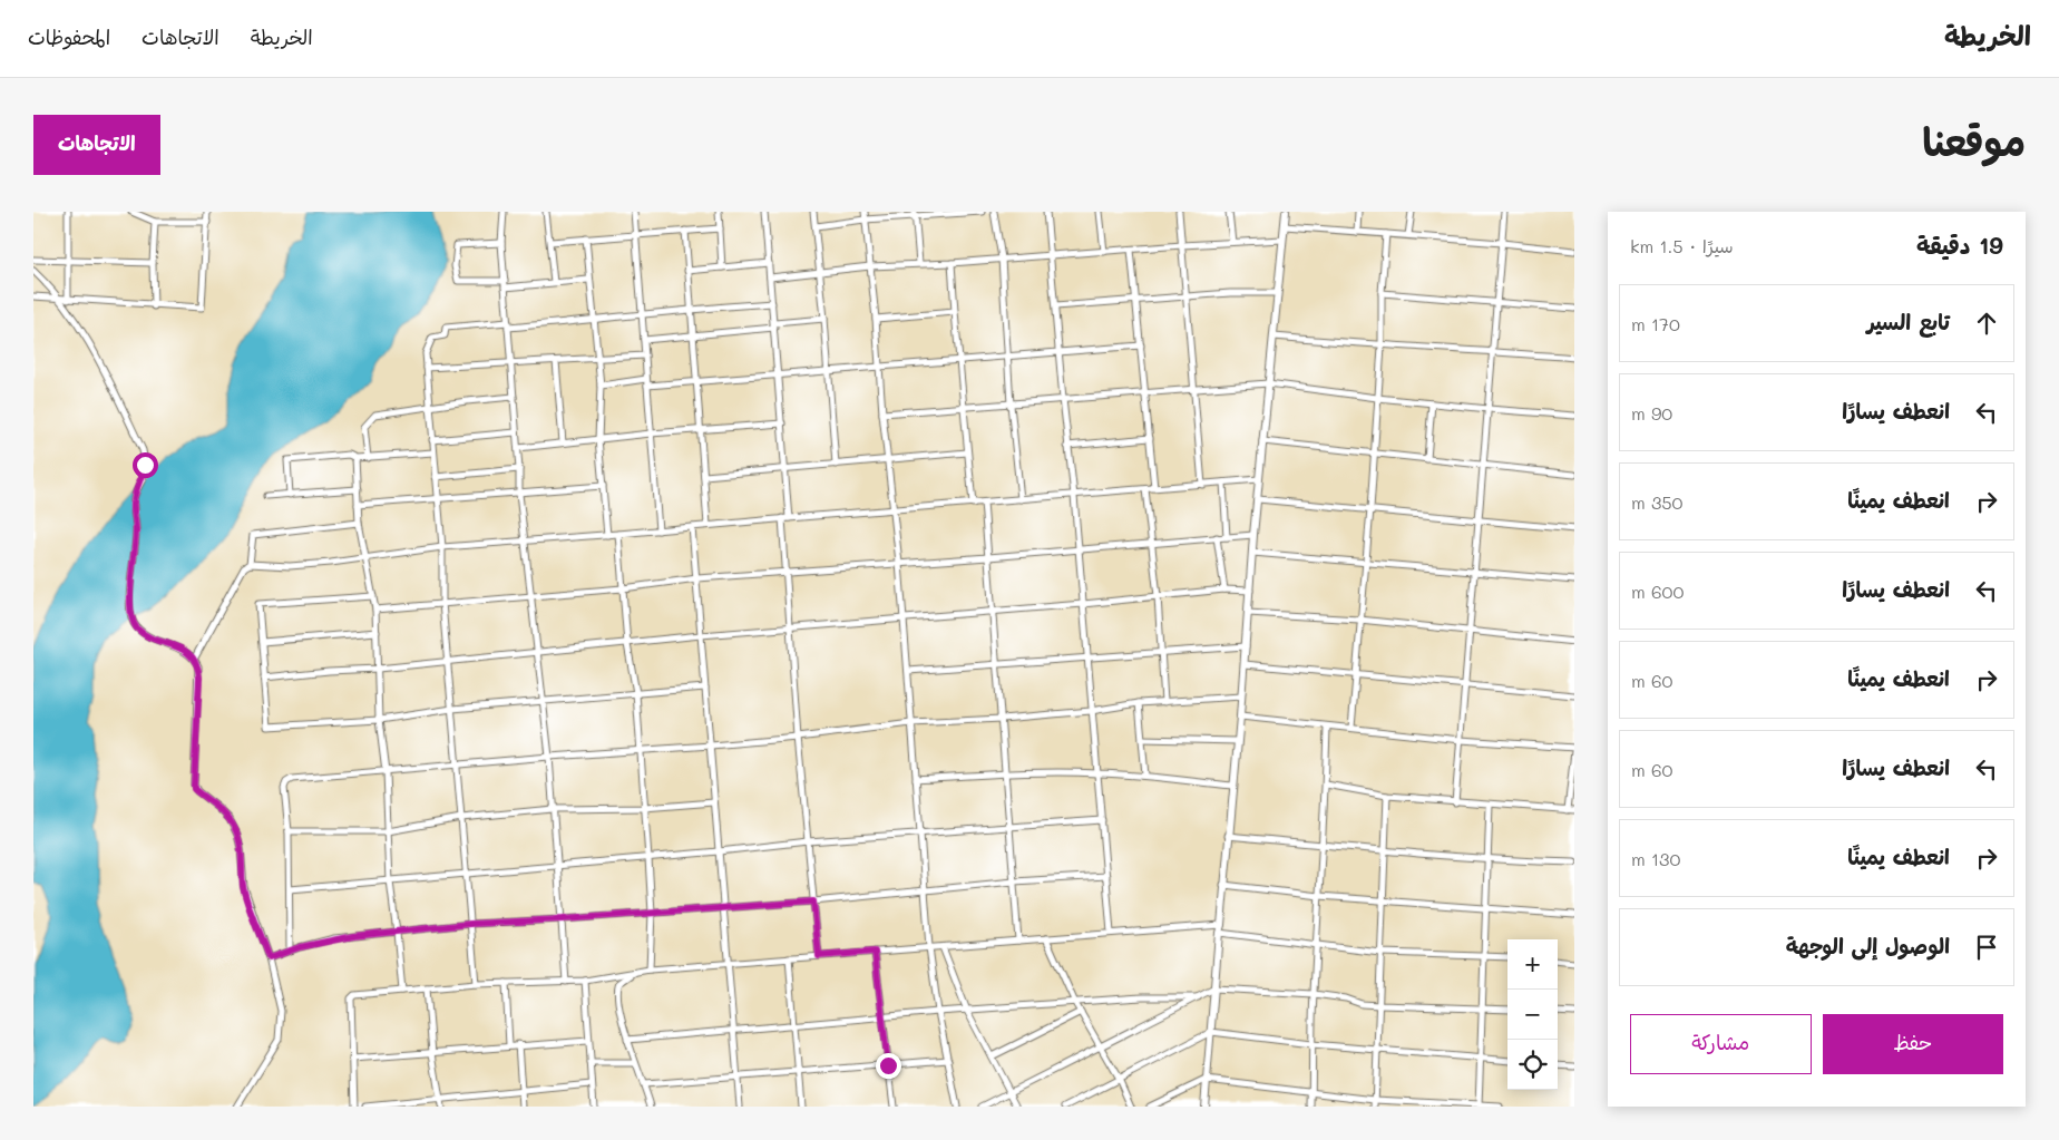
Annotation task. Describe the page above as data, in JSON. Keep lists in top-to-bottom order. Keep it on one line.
{"page":{"header":"الخريطة","nav":["الخريطة","الاتجاهات","المحفوظات"],"title":"موقعنا","buttons":["الاتجاهات",["حفظ","مشاركة"]],"heading":["19 دقيقة","سيرًا · 1.5 km"],"list":[["تابع السير","170 m"],["انعطف يسارًا","90 m"],["انعطف يمينًا","350 m"],["انعطف يسارًا","600 m"],["انعطف يمينًا","60 m"],["انعطف يسارًا","60 m"],["انعطف يمينًا","130 m"],"الوصول إلى الوجهة"],"map_buttons":["+","−"]}}
